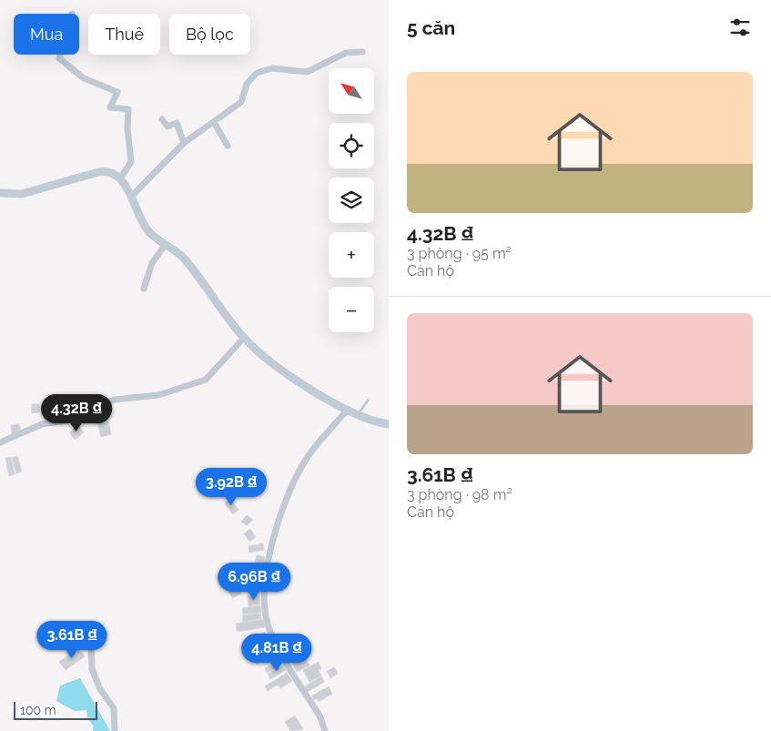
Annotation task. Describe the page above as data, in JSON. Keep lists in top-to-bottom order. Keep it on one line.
{"scale_bar":"100 m","north":"top left","page":{"heading":"5 căn","chip":["Mua","Thuê","Bộ lọc"],"list":[{"name":"4.32B ₫","note":"3 phòng · 95 m² · Căn hộ"},{"name":"3.61B ₫","note":"3 phòng · 98 m² · Căn hộ"}],"map_buttons":["+","−"],"price":["4.32B ₫","3.92B ₫","6.96B ₫","3.61B ₫","4.81B ₫"],"scale":"100 m"}}
